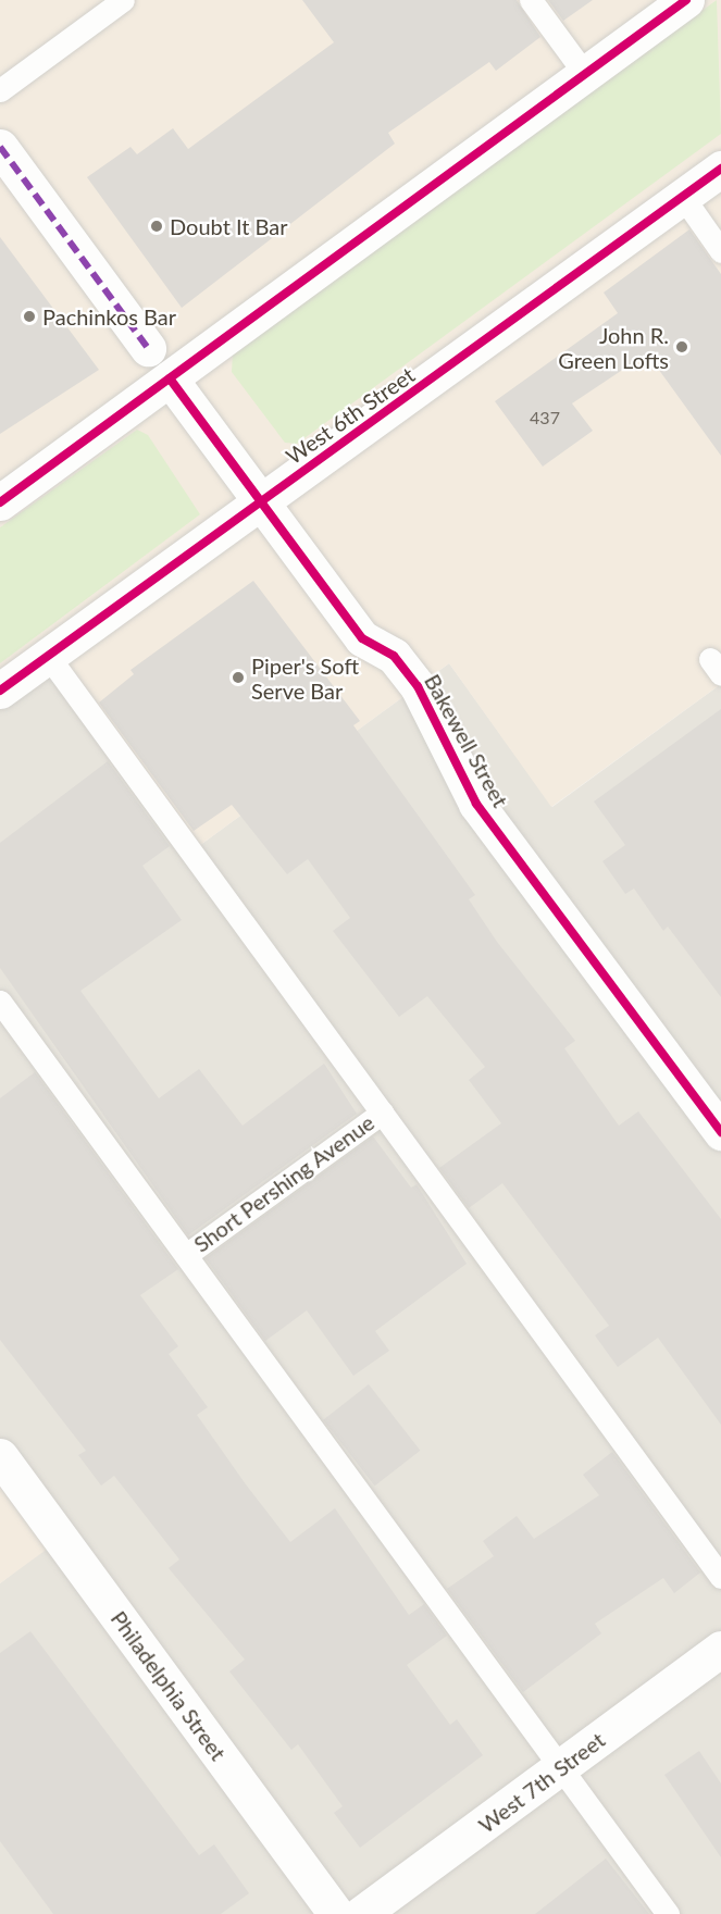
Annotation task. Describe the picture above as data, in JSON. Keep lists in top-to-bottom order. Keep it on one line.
{"streets":{"street":["West 6th Street","Bakewell Street","Philadelphia Street","West 7th Street"],"lane":["Short Pershing Avenue"]},"crossings":[["West 6th Street","Bakewell Street"]],"places":["Doubt It Bar","Pachinkos Bar","John R. Green Lofts","Piper's Soft Serve Bar"],"house_numbers":["437"]}
